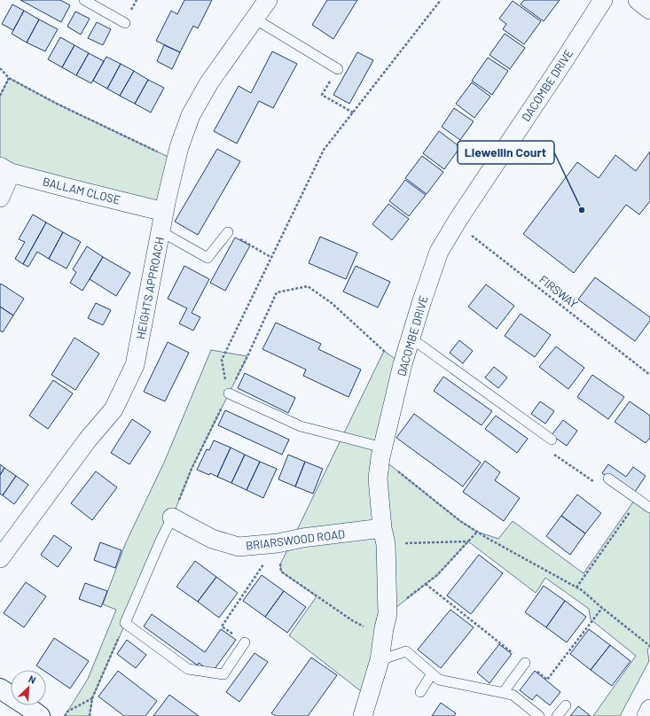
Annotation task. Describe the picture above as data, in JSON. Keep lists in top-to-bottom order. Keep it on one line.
{"streets":{"street":["DACOMBE DRIVE","BALLAM CLOSE","HEIGHTS APPROACH","BRIARSWOOD ROAD"],"path":["FIRSWAY"]},"crossings":[["DACOMBE DRIVE","FIRSWAY"],["DACOMBE DRIVE","BRIARSWOOD ROAD"],["BALLAM CLOSE","HEIGHTS APPROACH"]],"places":["Llewellin Court"],"north":"top right"}
